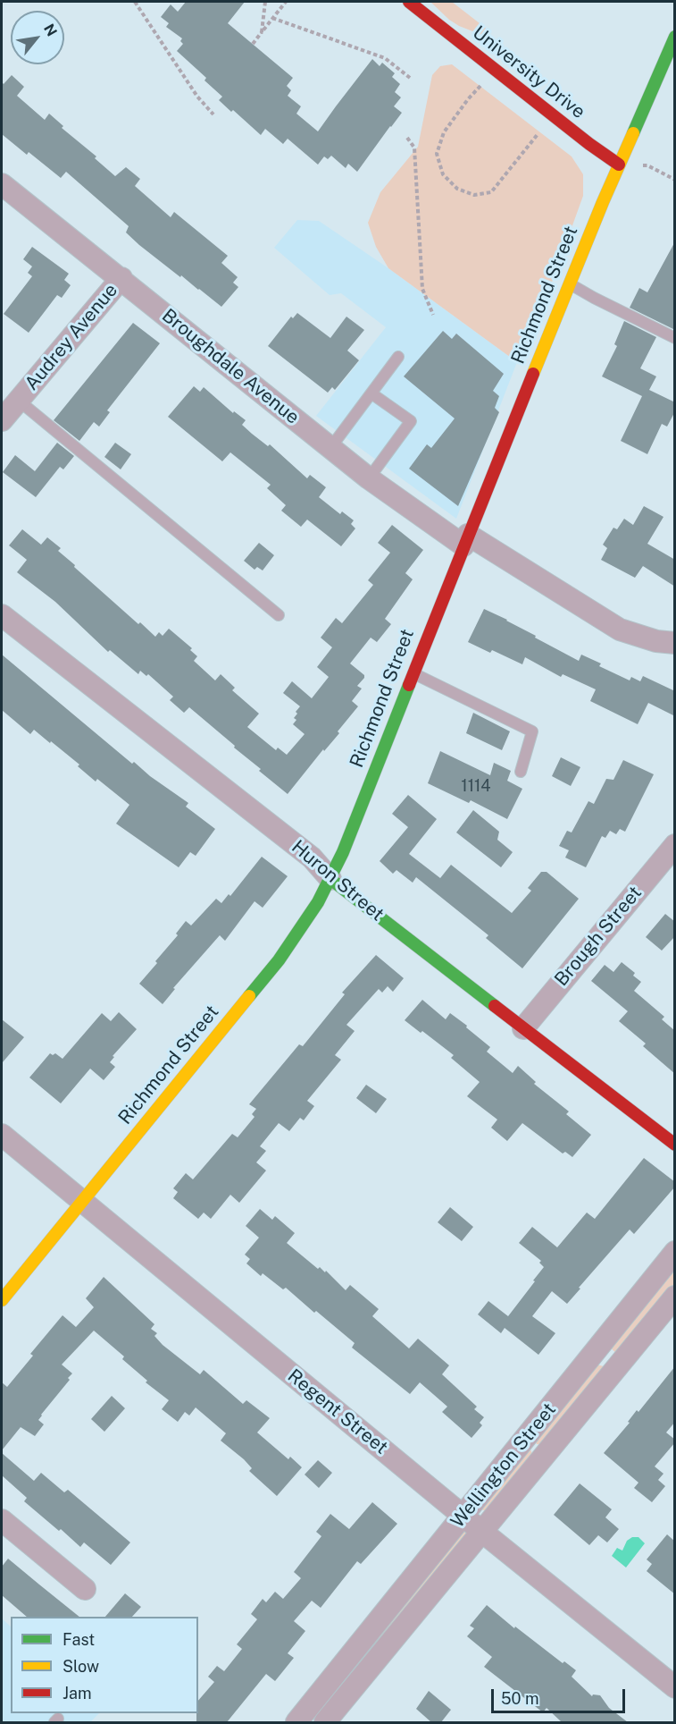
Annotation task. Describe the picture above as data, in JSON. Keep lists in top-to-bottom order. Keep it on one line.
{"streets":{"main road":["University Drive","Richmond Street","Huron Street"],"street":["Audrey Avenue","Broughdale Avenue","Brough Street","Regent Street","Wellington Street"]},"crossings":[["University Drive","Richmond Street"],["Richmond Street","Broughdale Avenue"],["Richmond Street","Huron Street"],["Richmond Street","Regent Street"],["Audrey Avenue","Broughdale Avenue"],["Huron Street","Brough Street"],["Regent Street","Wellington Street"]],"house_numbers":["1114"],"legend":["Fast","Slow","Jam"],"scale_bar":"50 m","north":"top right"}
